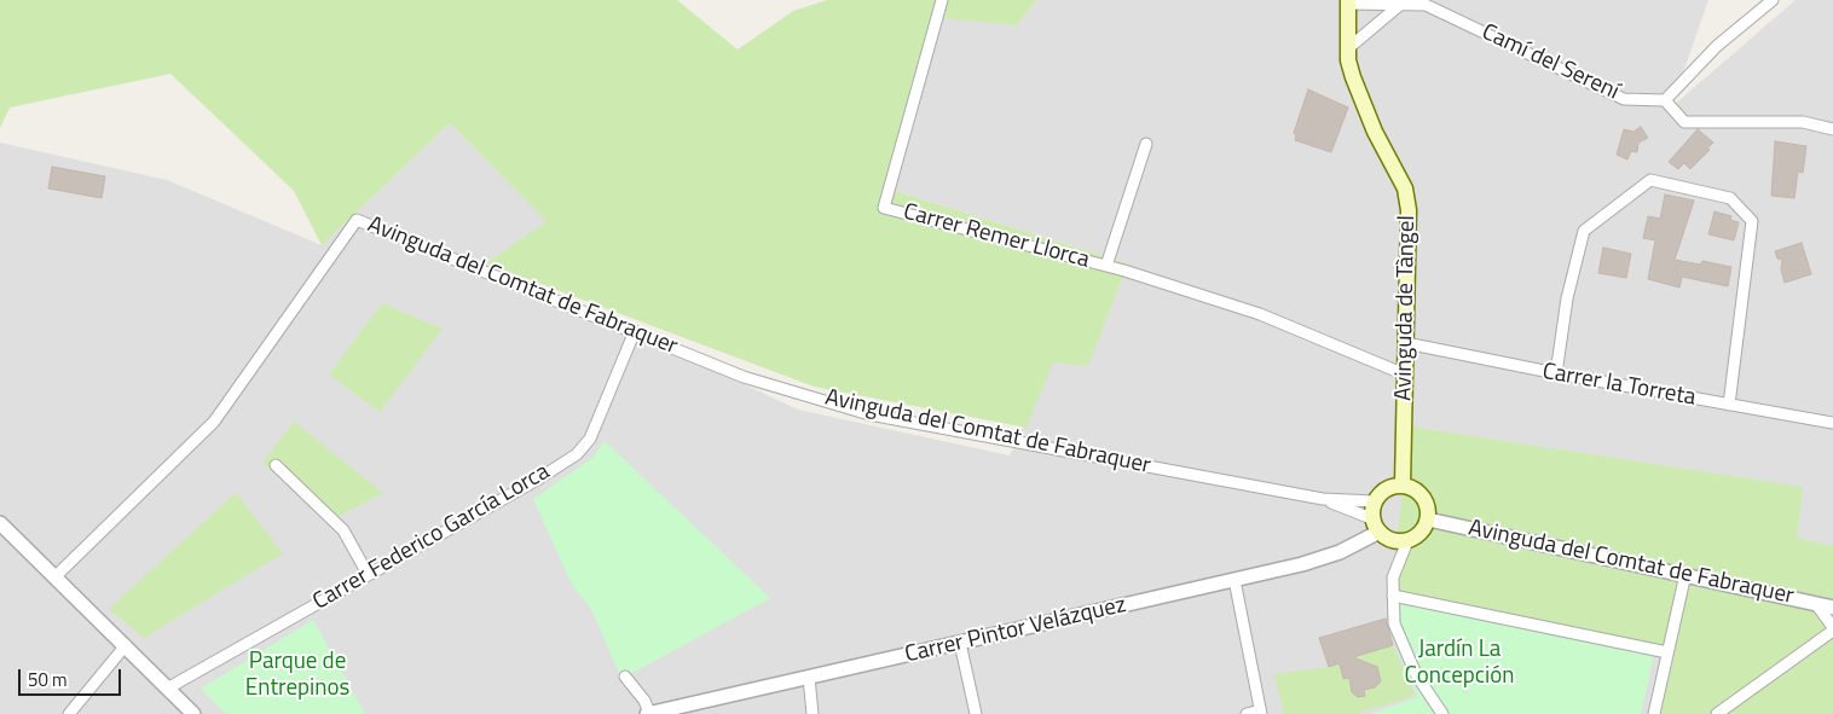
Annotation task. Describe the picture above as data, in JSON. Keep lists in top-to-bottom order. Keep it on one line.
{"streets":{"main road":["Avinguda de Tàngel"],"street":["Camí del Serení","Carrer Remer Llorca","Avinguda del Comtat de Fabraquer","Carrer la Torreta","Carrer Federico García Lorca","Carrer Pintor Velázquez"]},"crossings":[["Camí del Serení","Avinguda de Tàngel"],["Carrer Remer Llorca","Avinguda de Tàngel"],["Avinguda del Comtat de Fabraquer","Avinguda de Tàngel"],["Avinguda del Comtat de Fabraquer","Carrer Federico García Lorca"],["Avinguda del Comtat de Fabraquer","Carrer Pintor Velázquez"],["Avinguda de Tàngel","Carrer la Torreta"],["Avinguda de Tàngel","Carrer Pintor Velázquez"]],"parks":["Jardín La Concepción","Parque de Entrepinos"],"scale_bar":"50 m"}
